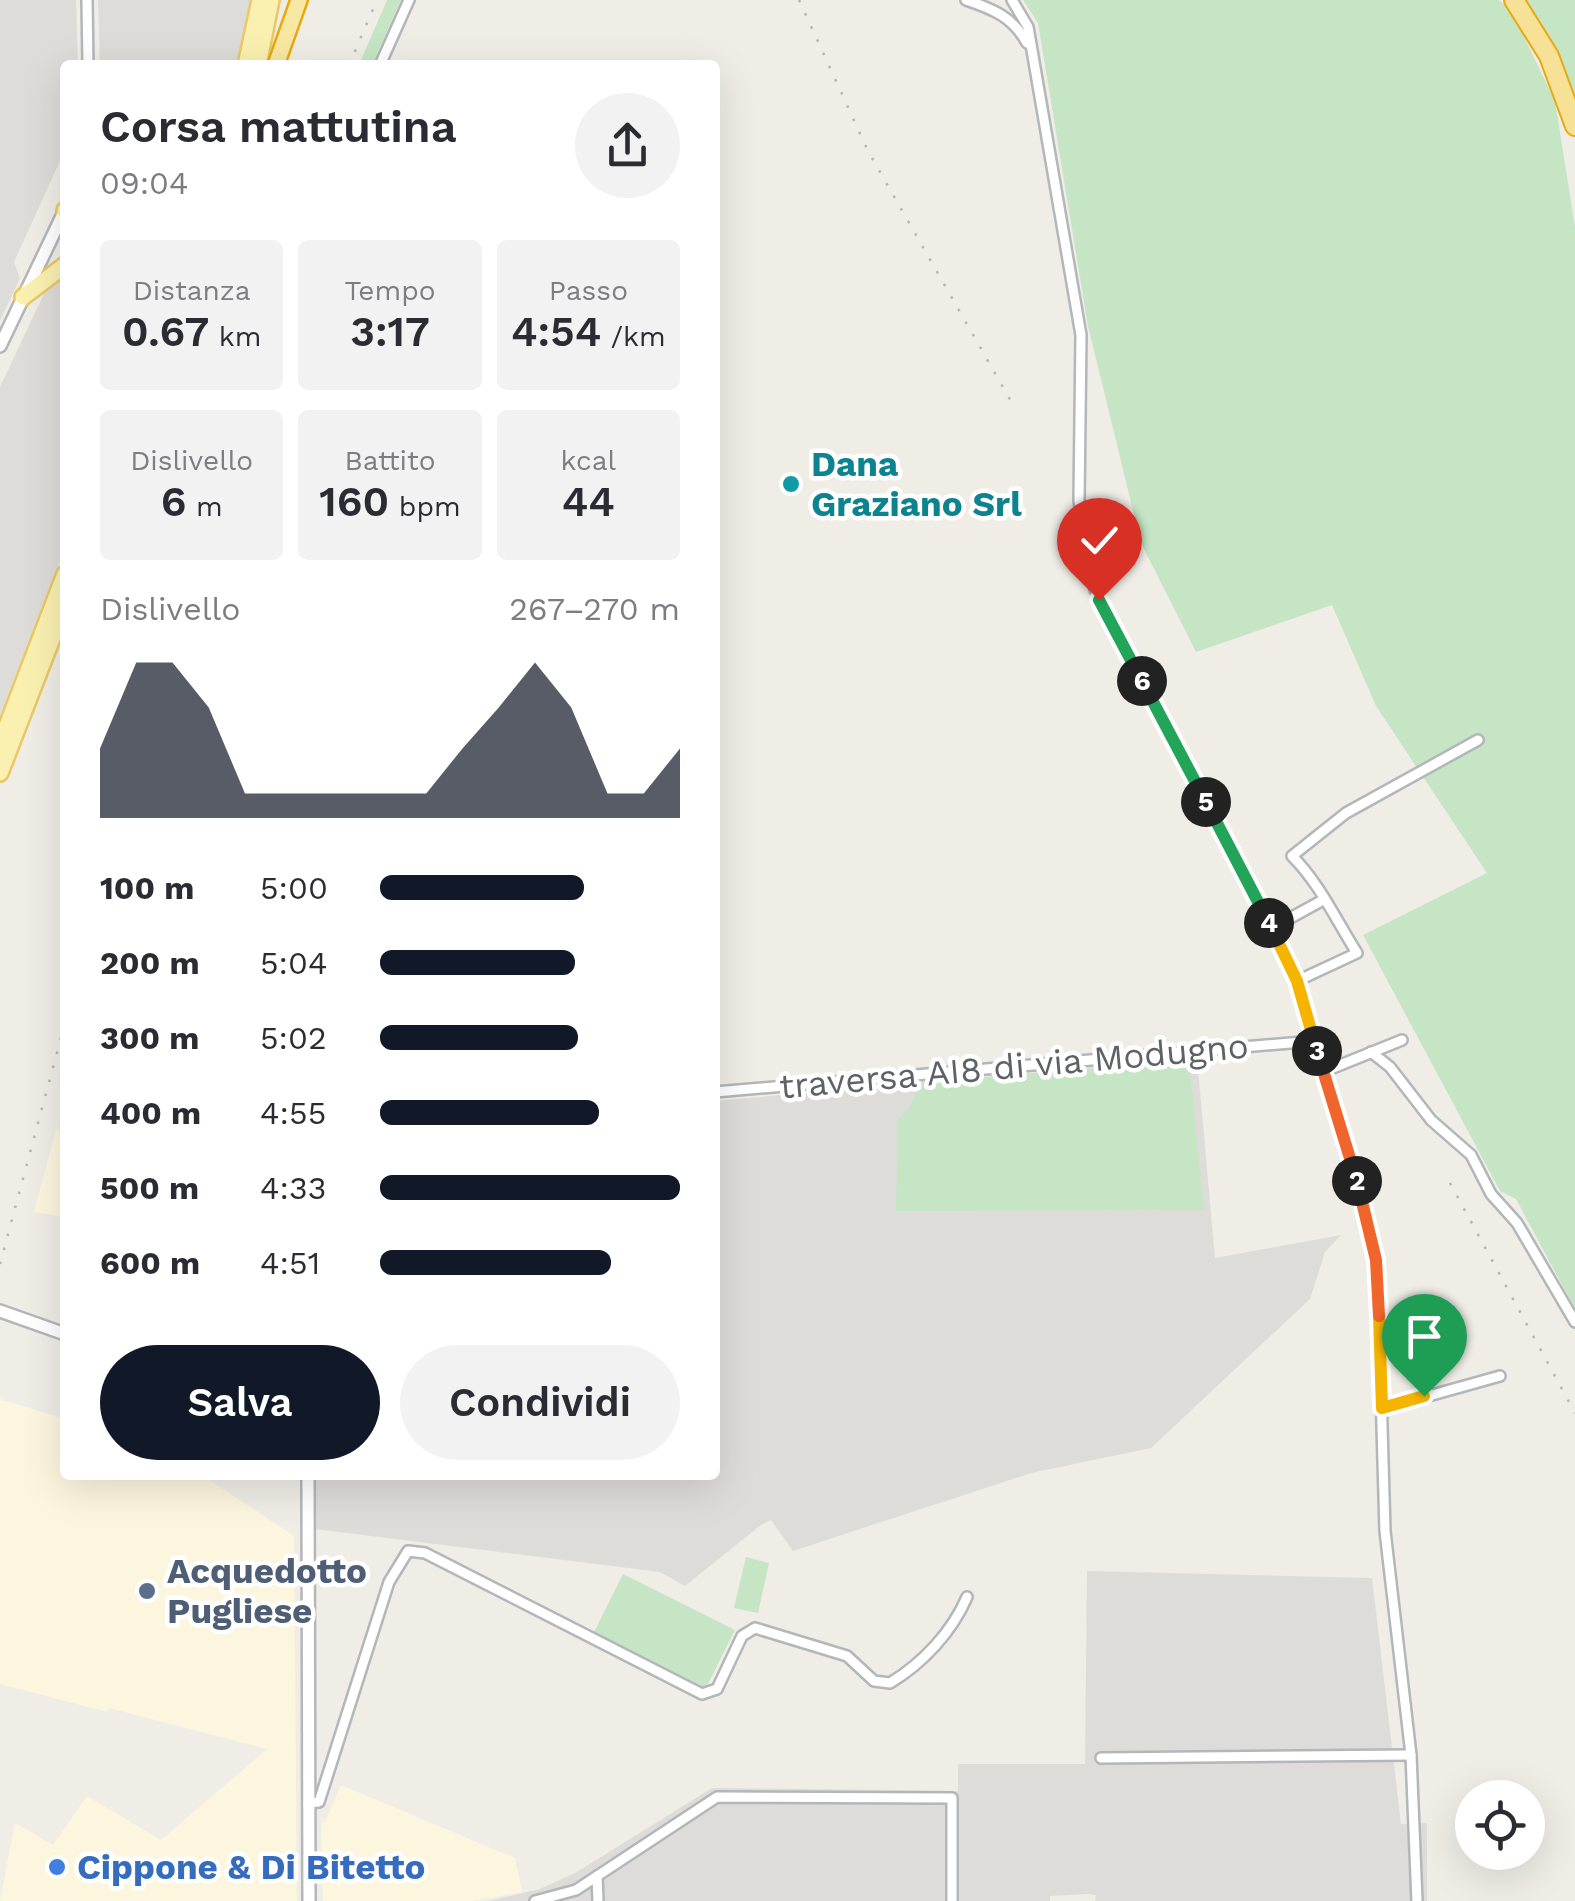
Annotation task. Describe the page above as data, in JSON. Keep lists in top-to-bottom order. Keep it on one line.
{"streets":{"street":["traversa AI8 di via Modugno"]},"places":["Dana Graziano Srl","Acquedotto Pugliese","Cippone & Di Bitetto"],"page":{"heading":["Corsa mattutina","09:04"],"stats":[["Distanza","0.67 km"],["Tempo","3:17"],["Passo","4:54 /km"],["Dislivello","6 m"],["Battito","160 bpm"],["kcal","44"]],"chart":["Dislivello","267–270 m"],"pins":["6","5","4","3","2"],"list":[{"name":"100 m","note":"5:00"},{"name":"200 m","note":"5:04"},{"name":"300 m","note":"5:02"},{"name":"400 m","note":"4:55"},{"name":"500 m","note":"4:33"},{"name":"600 m","note":"4:51"}],"buttons":["Salva","Condividi"]}}
